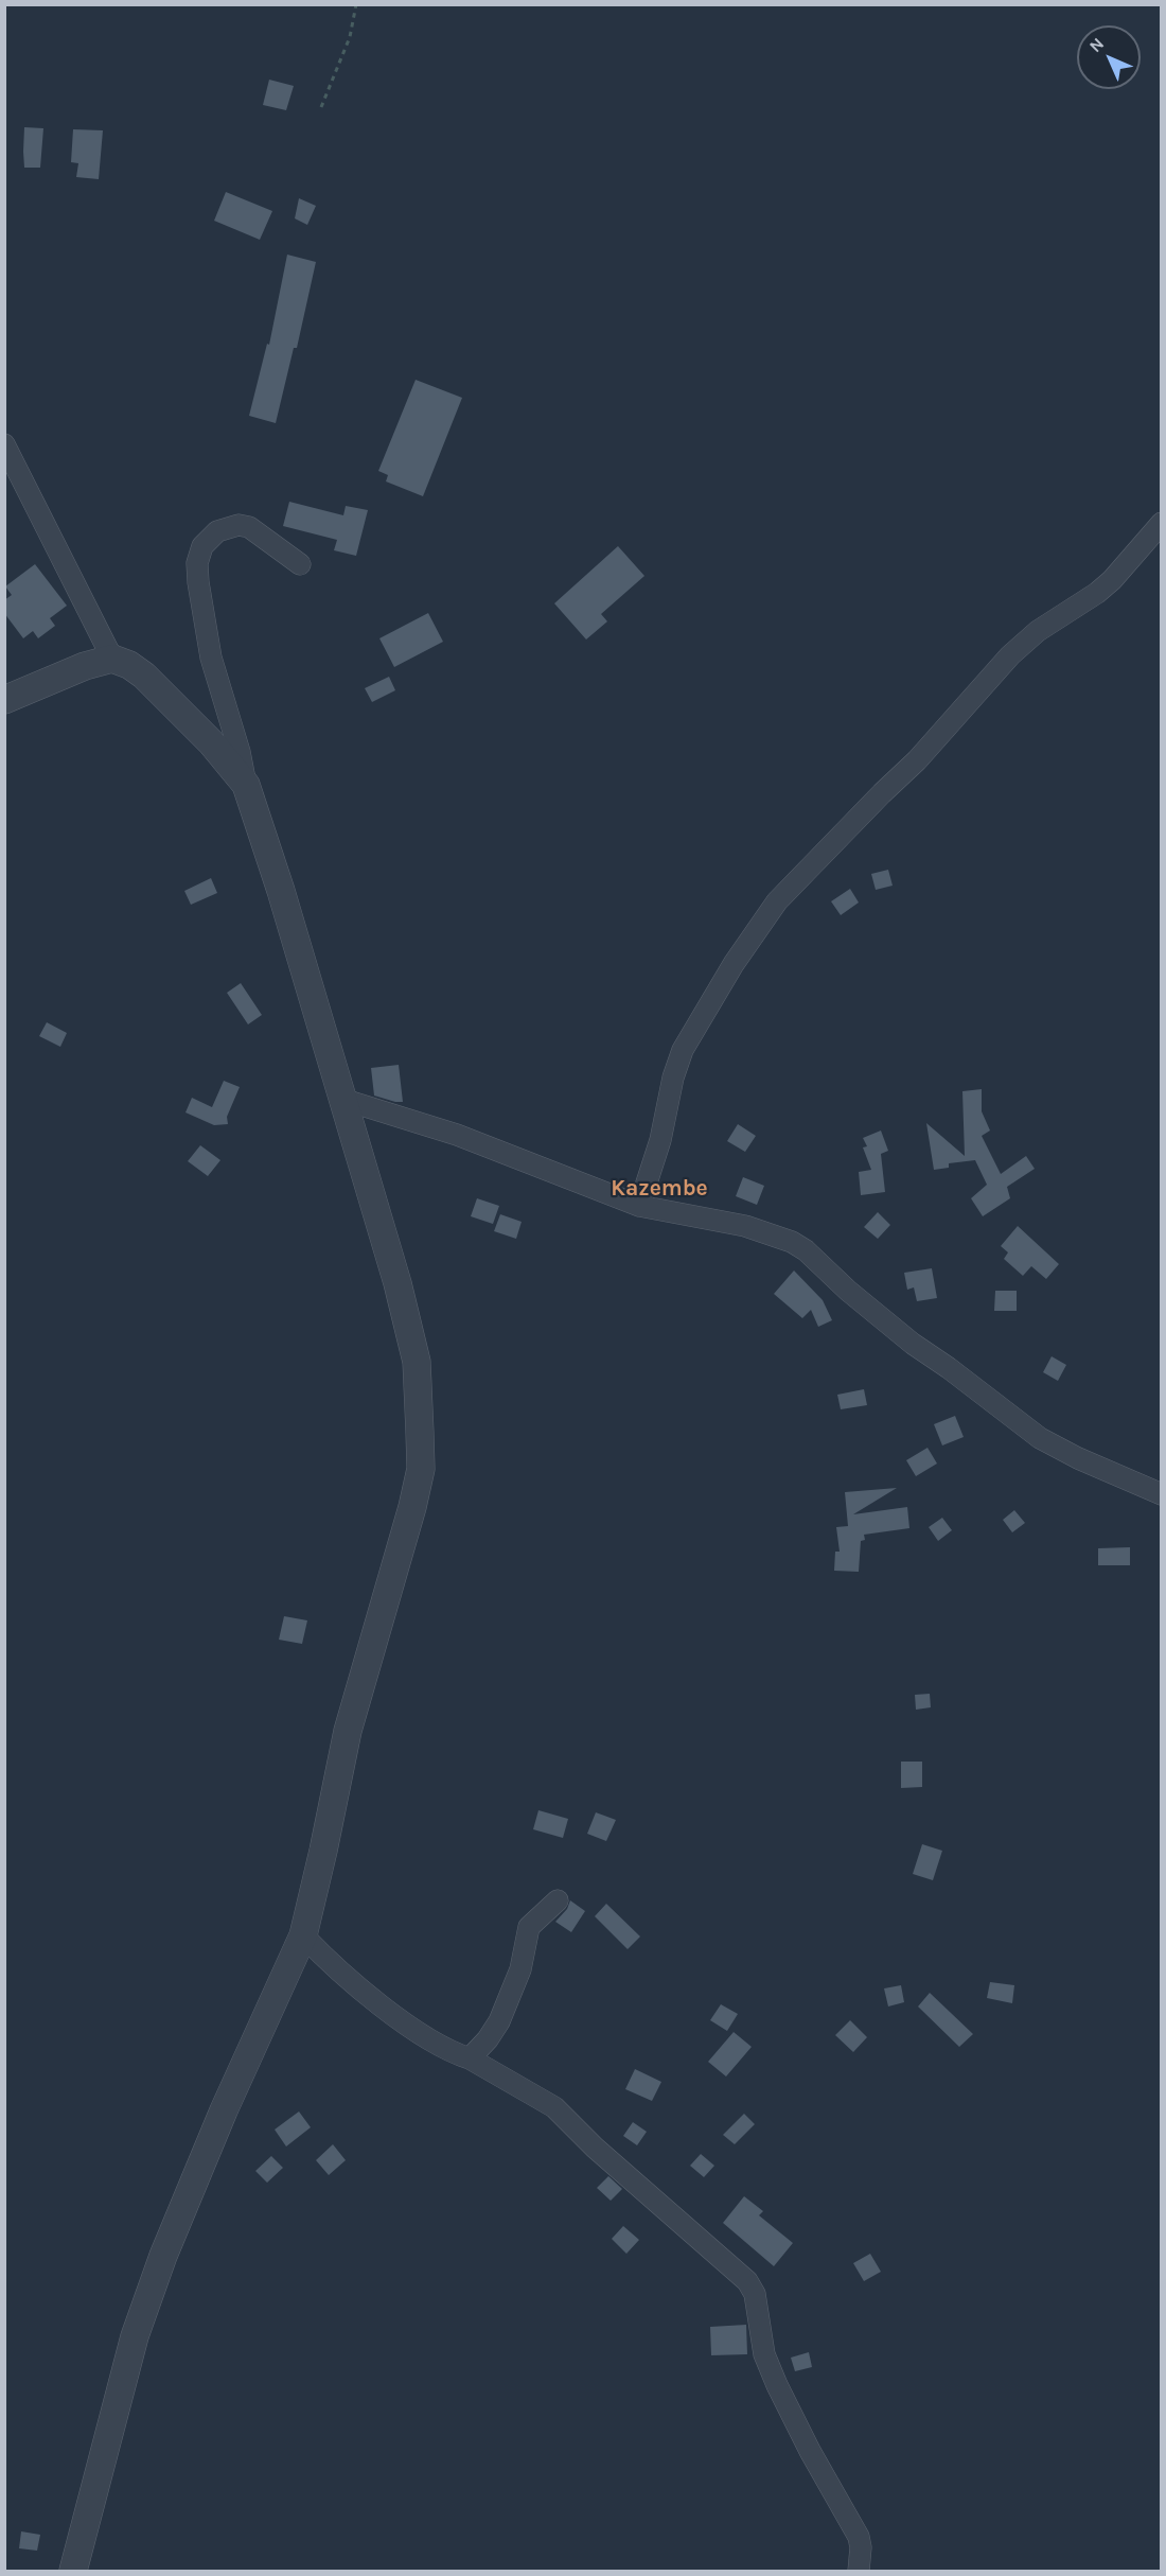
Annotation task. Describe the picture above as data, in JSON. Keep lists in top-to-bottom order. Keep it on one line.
{"districts":["Kazembe"],"north":"top left"}
